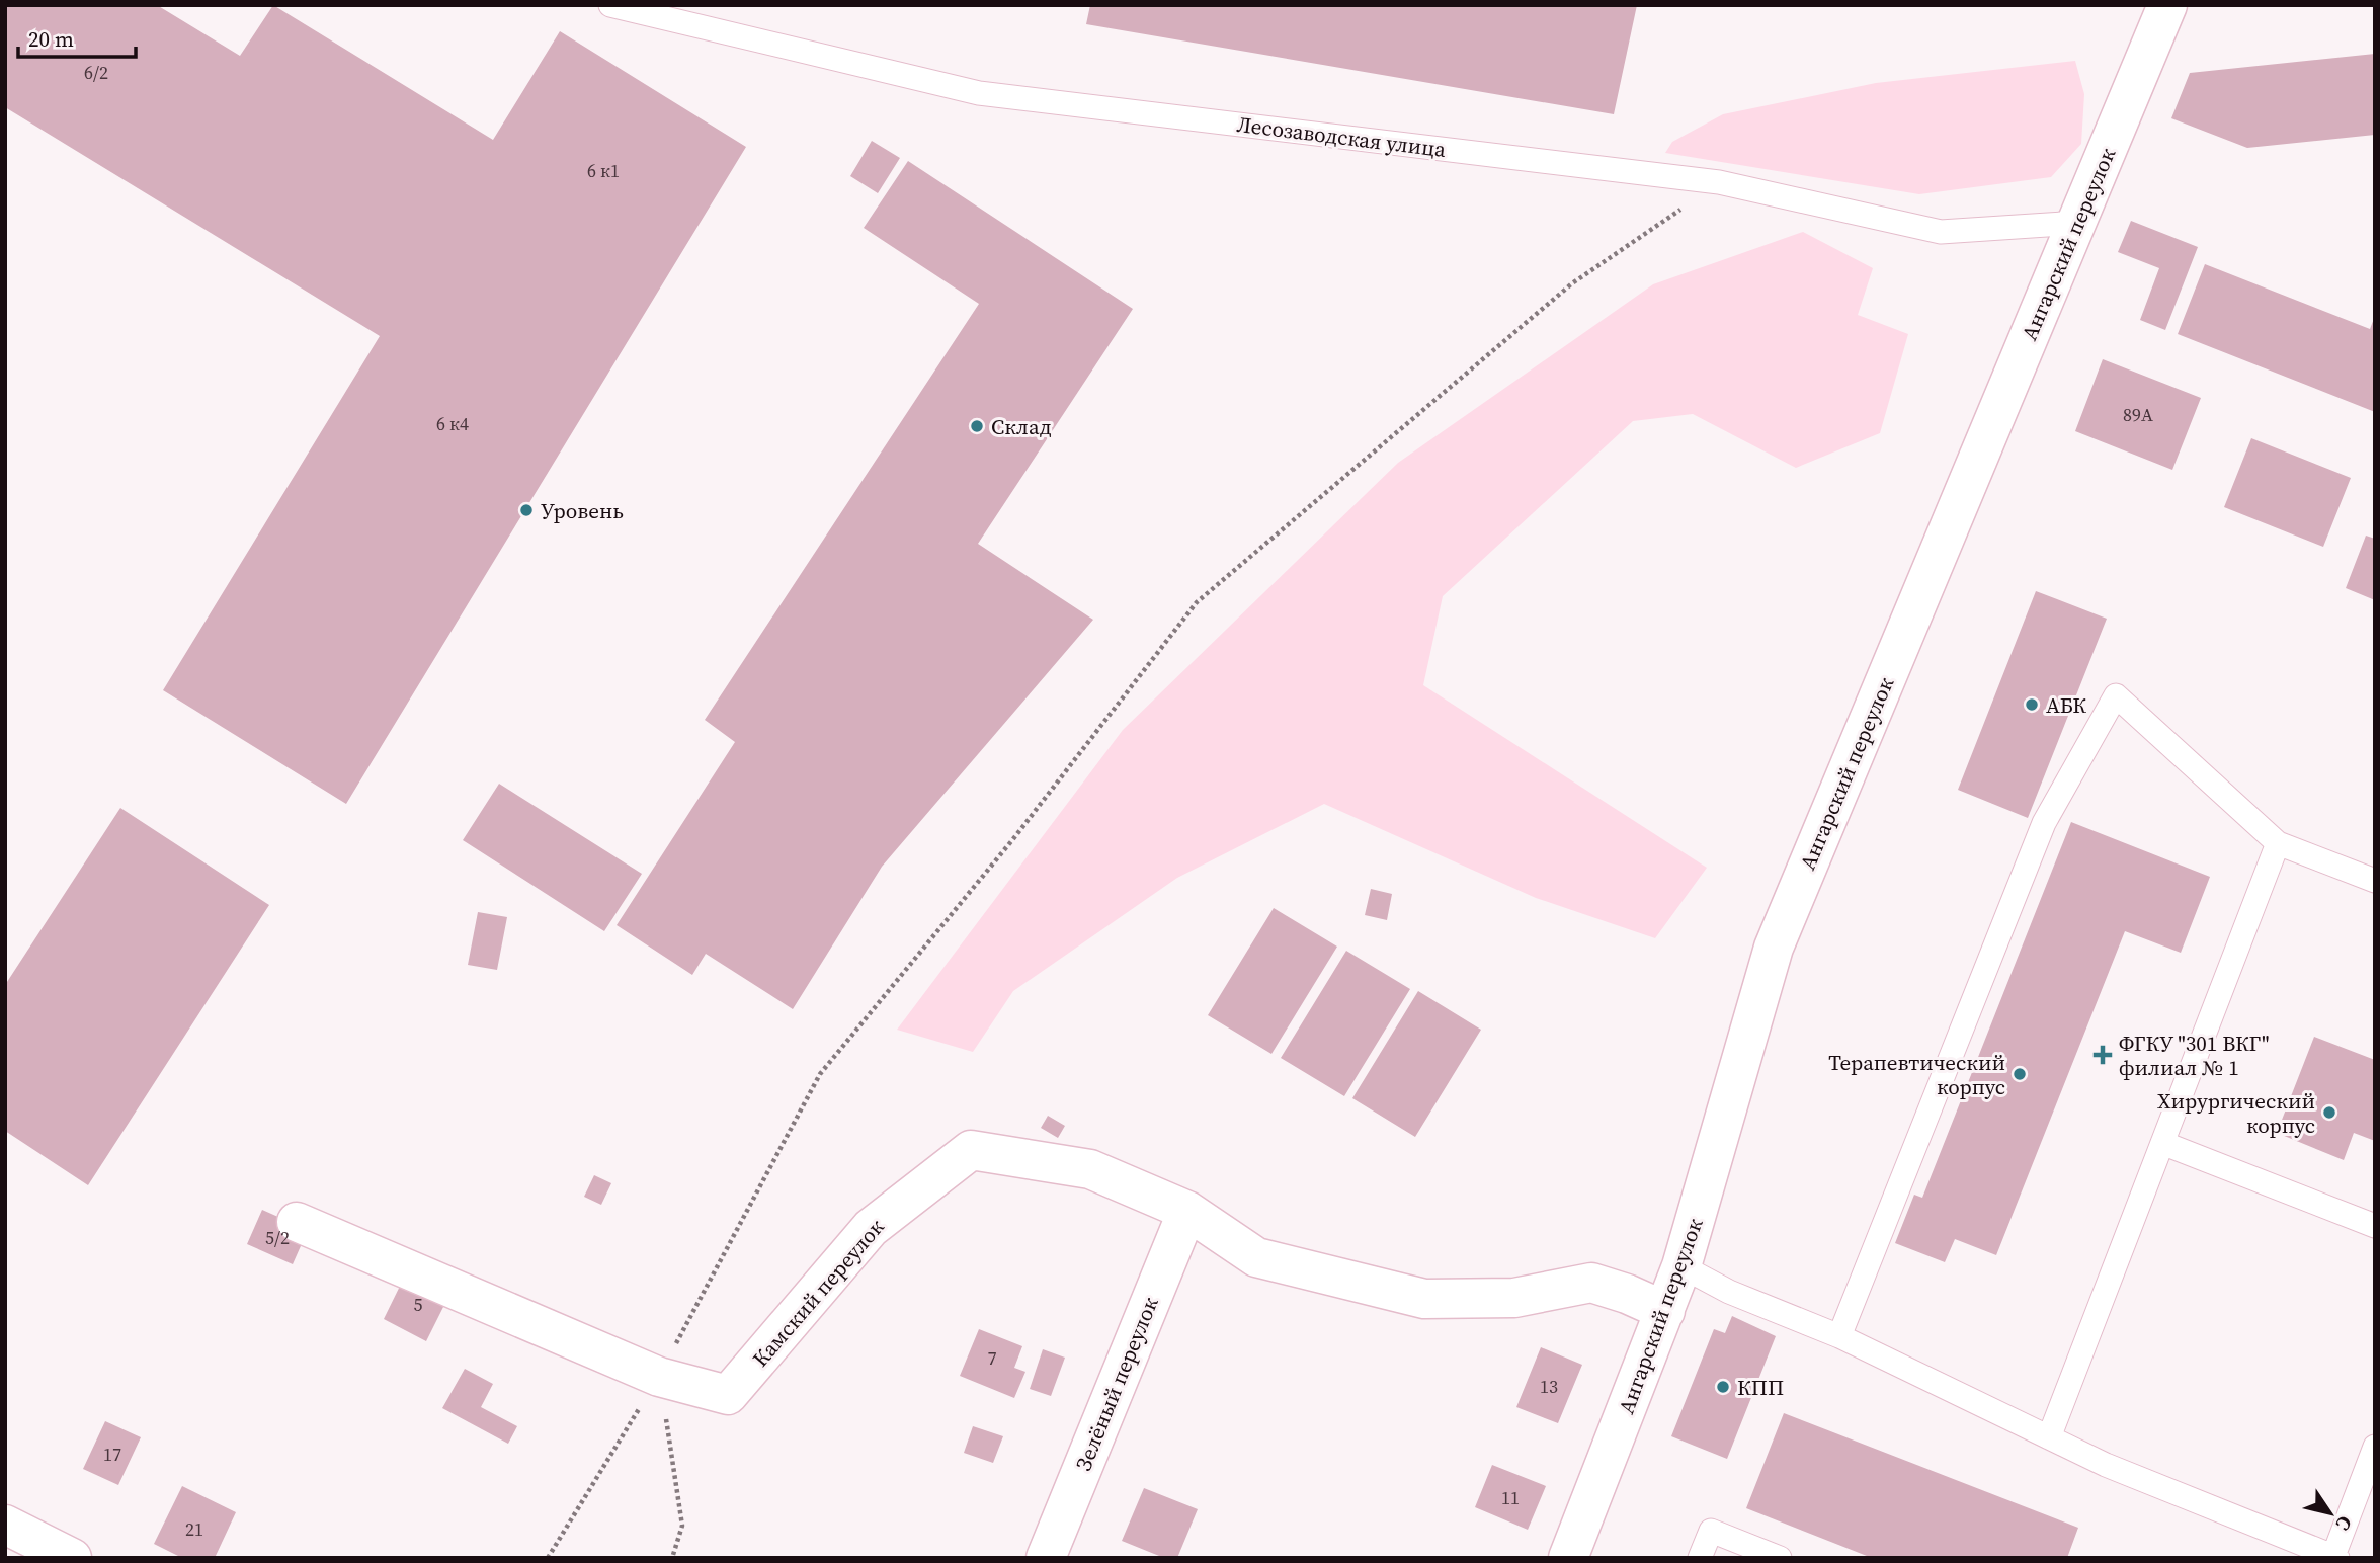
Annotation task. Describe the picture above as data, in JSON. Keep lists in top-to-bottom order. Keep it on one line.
{"streets":{"street":["Ангарский переулок","Камский переулок","Зелёный переулок"],"lane":["Лесозаводская улица"]},"crossings":[["Лесозаводская улица","Ангарский переулок"],["Ангарский переулок","Камский переулок"],["Камский переулок","Зелёный переулок"]],"places":{"other":["Склад","Уровень","АБК","Терапевтический корпус","Хирургический корпус","КПП"],"health":["ФГКУ \"301 ВКГ\" филиал № 1"]},"house_numbers":["6/2","6 к1","89А","6 к4","5/2","5","7","13","17","11","21"],"scale_bar":"20 m","north":"bottom right"}
